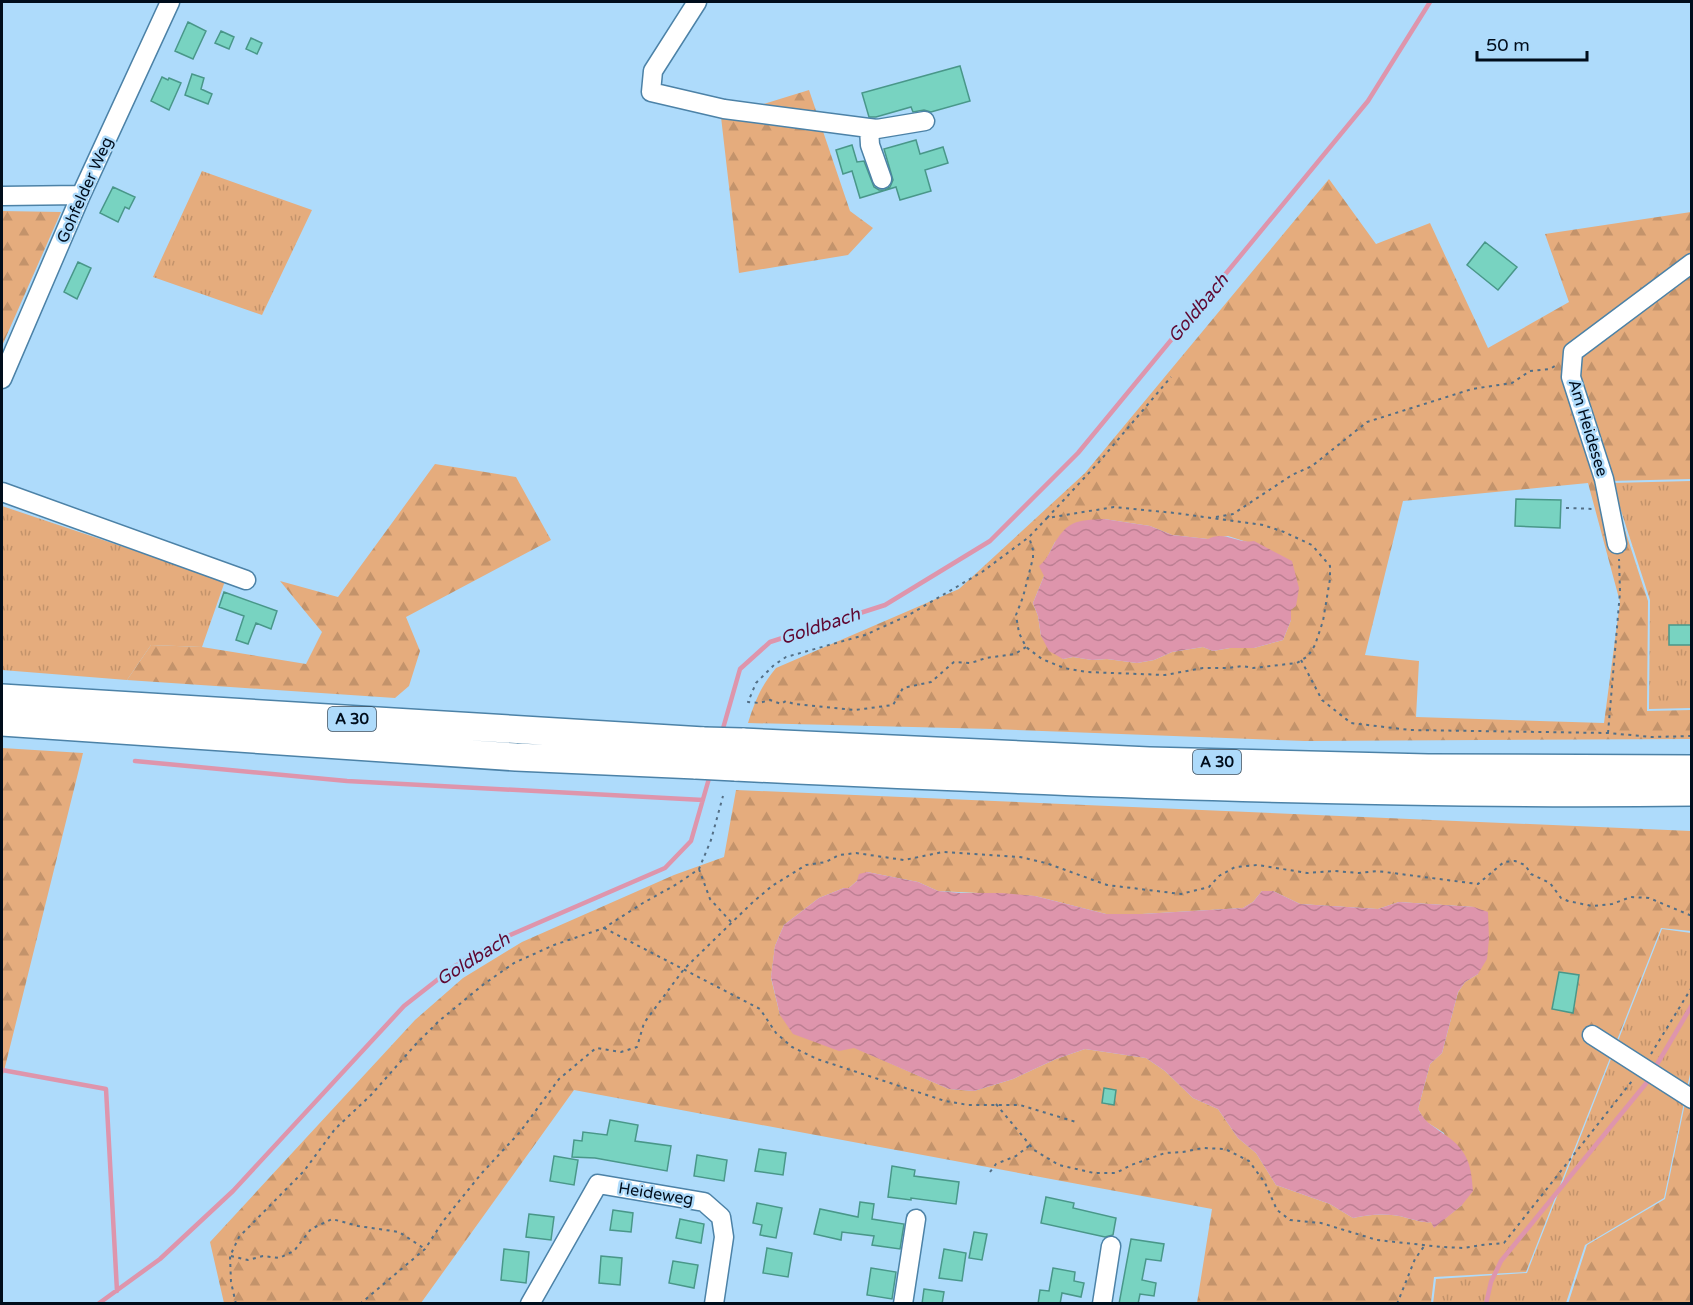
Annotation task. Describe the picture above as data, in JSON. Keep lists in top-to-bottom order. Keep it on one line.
{"streets":{"highway":["A 30"],"street":["Gohfelder Weg","Am Heidesee","Heideweg"]},"water":["Goldbach"],"scale_bar":"50 m"}
